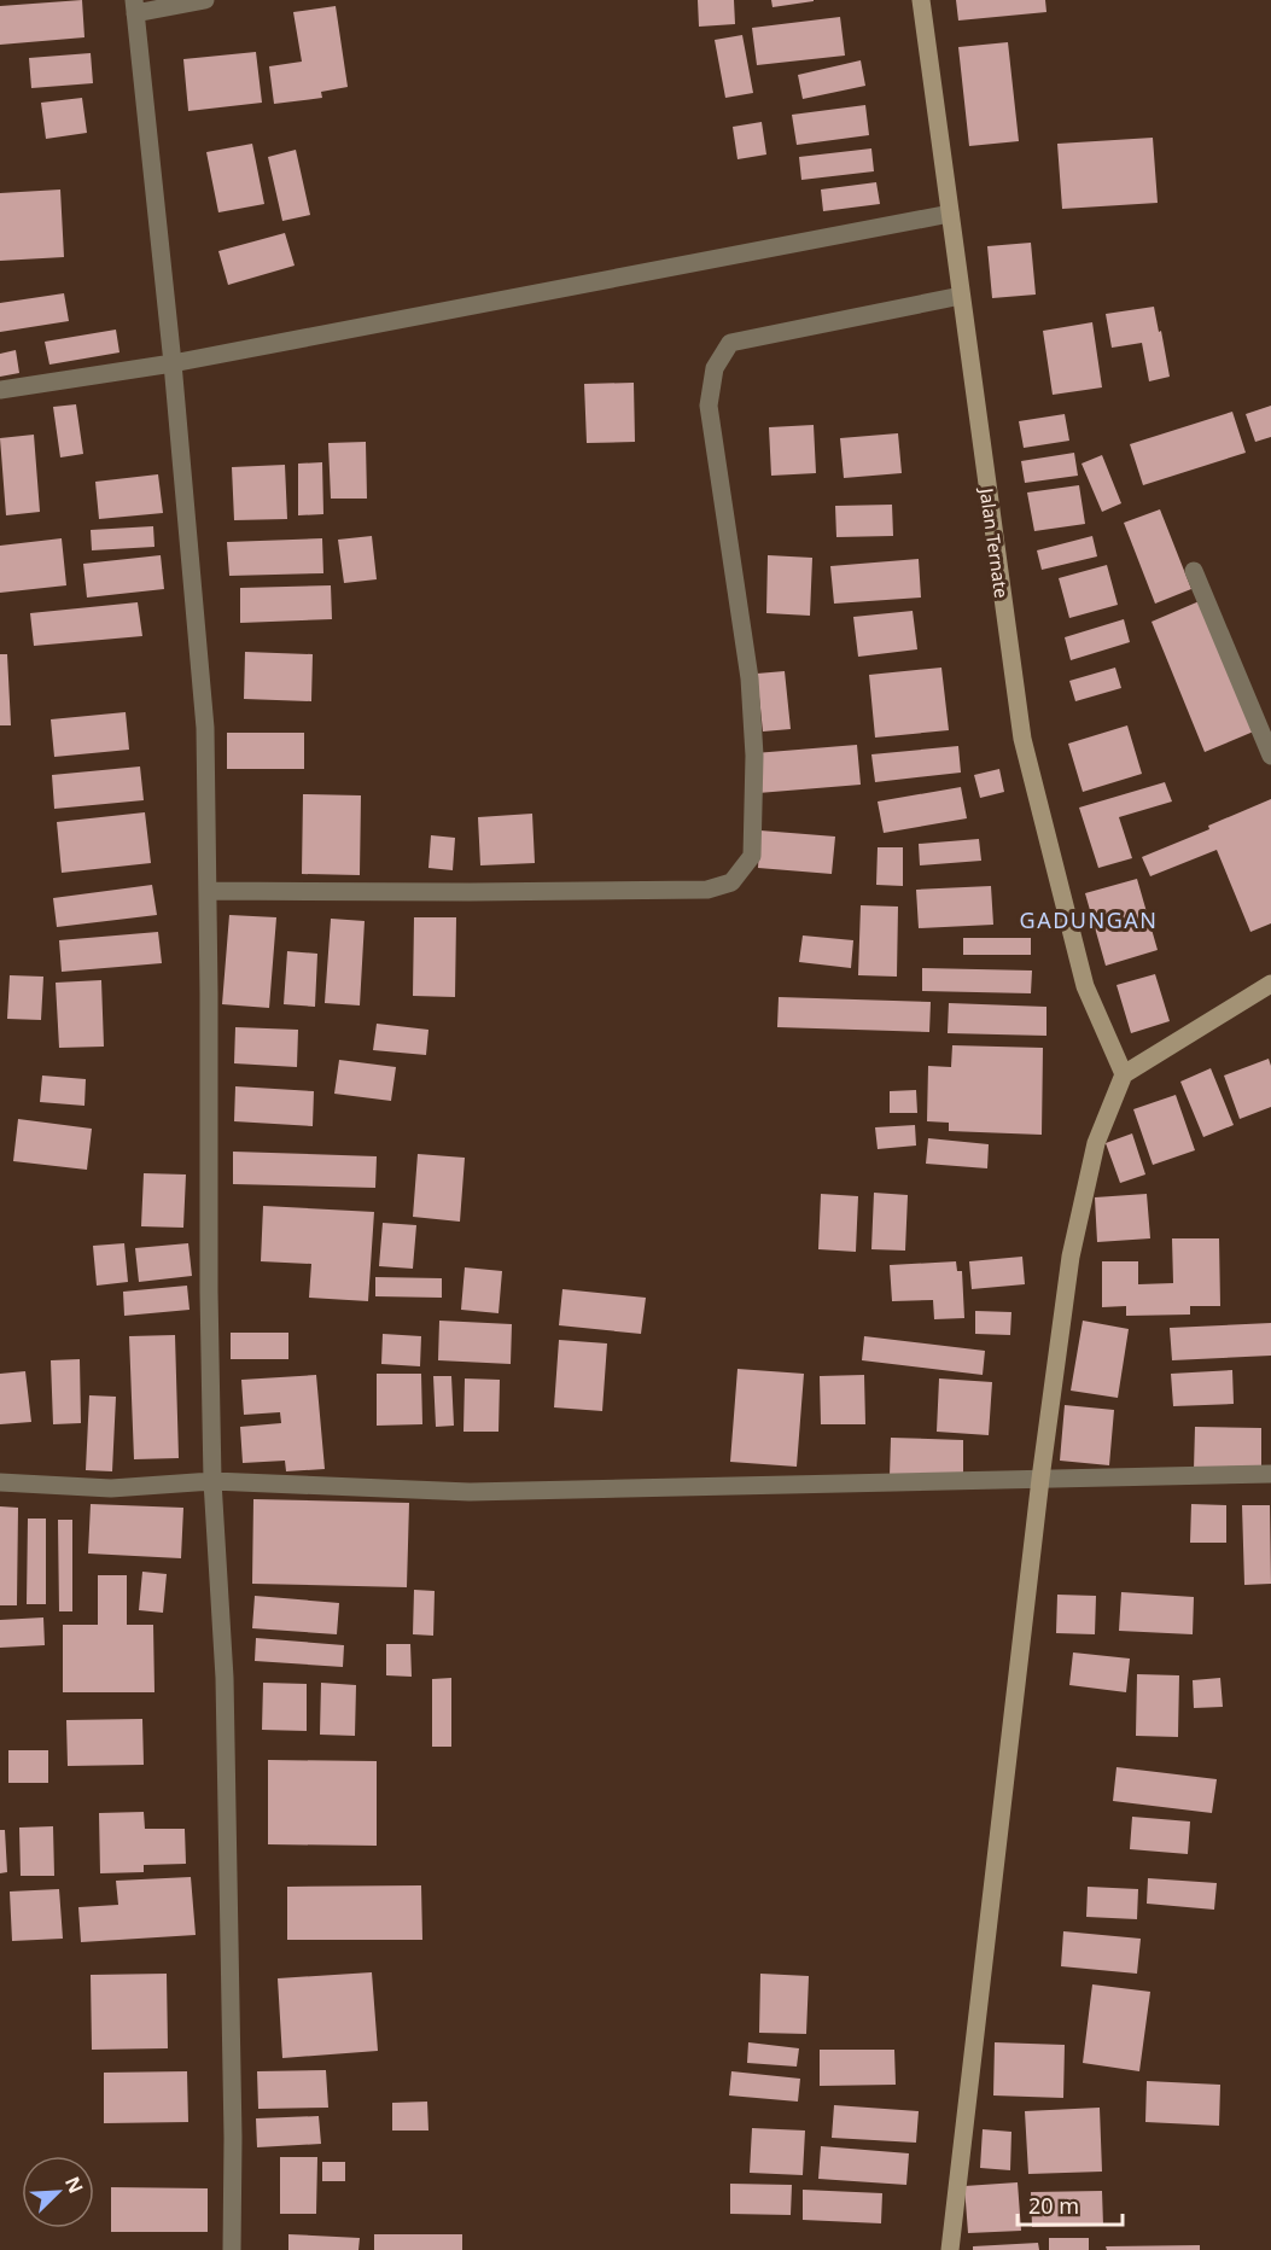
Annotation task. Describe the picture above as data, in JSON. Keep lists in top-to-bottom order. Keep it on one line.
{"streets":{"main road":["Jalan Ternate"]},"districts":["GADUNGAN"],"scale_bar":"20 m","north":"top right"}
